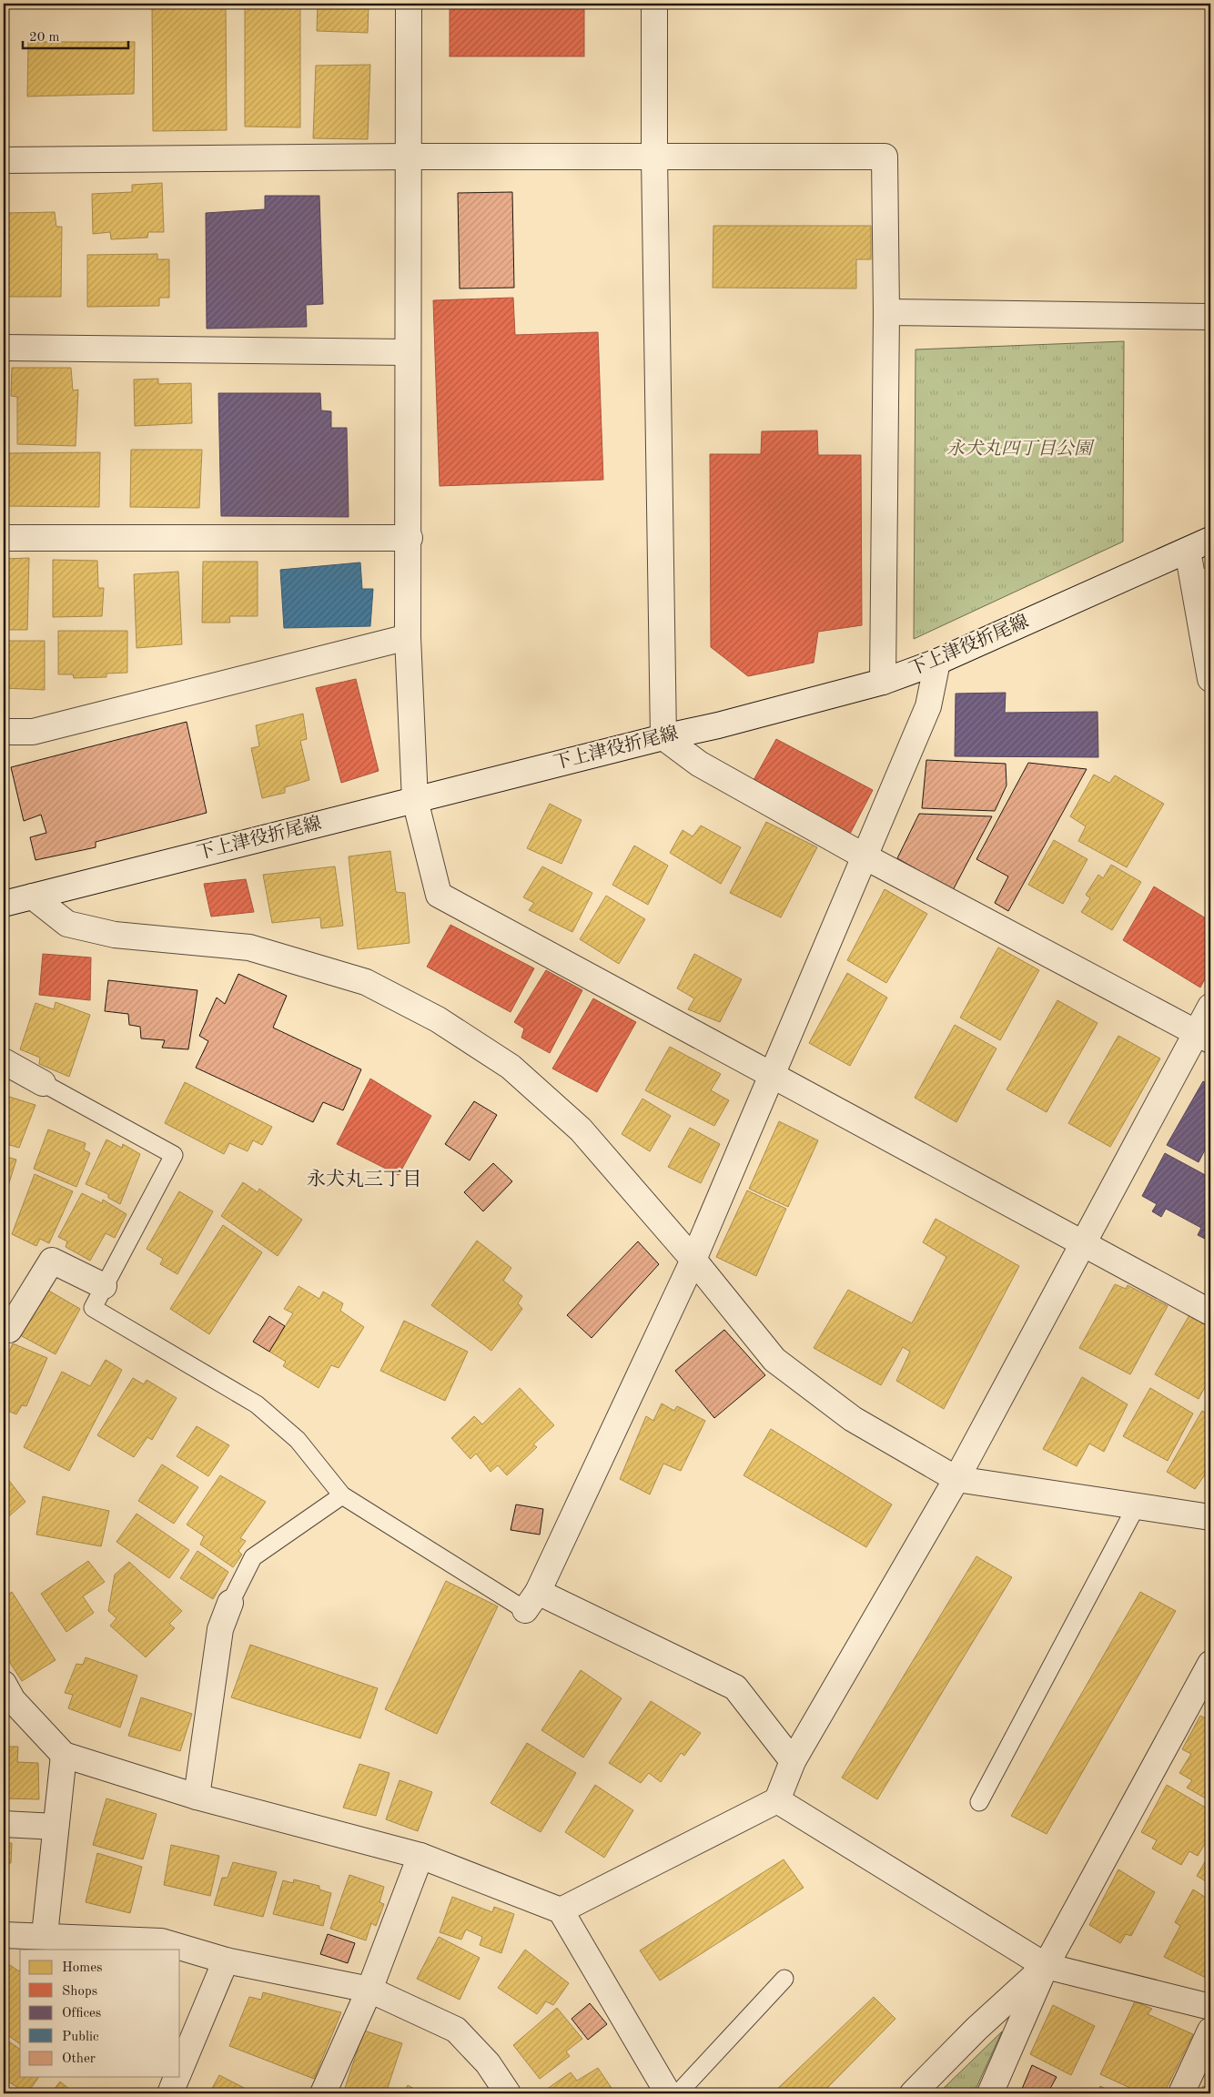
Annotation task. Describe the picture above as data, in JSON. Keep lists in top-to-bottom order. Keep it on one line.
{"streets":{"street":["下上津役折尾線"]},"districts":["永犬丸三丁目"],"parks":["永犬丸四丁目公園"],"legend":["Homes","Shops","Offices","Public","Other"],"scale_bar":"20 m"}
